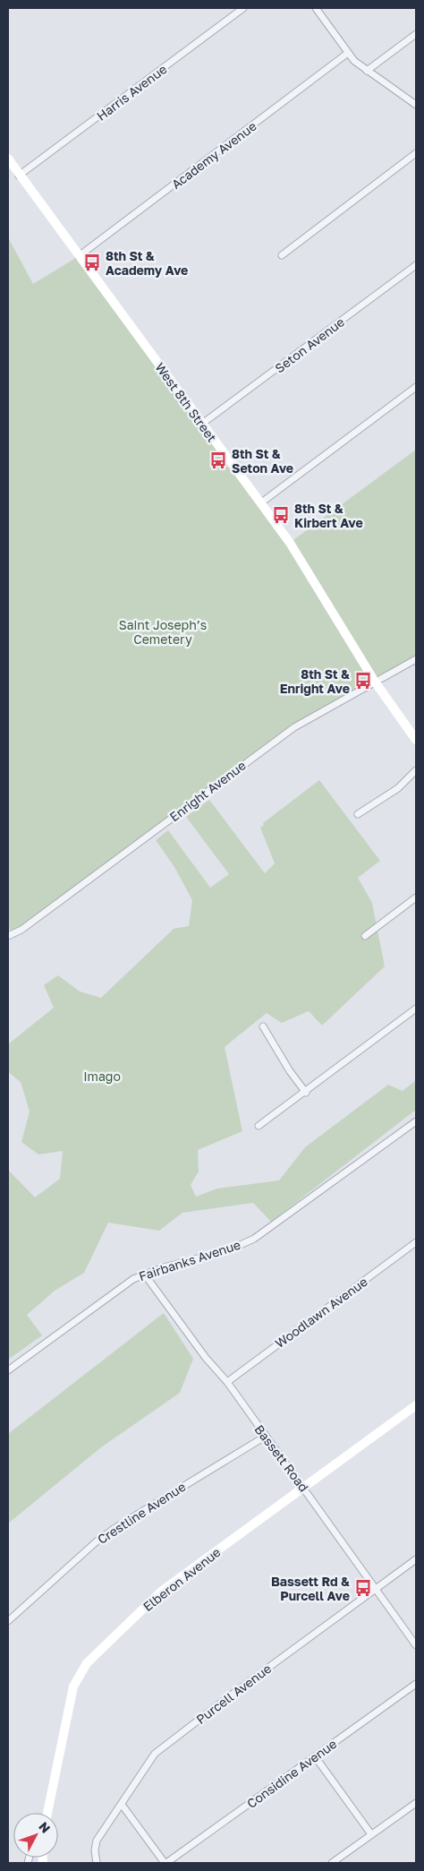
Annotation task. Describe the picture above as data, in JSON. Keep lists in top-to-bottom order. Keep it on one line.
{"streets":{"street":["Harris Avenue","Academy Avenue","Seton Avenue","West 8th Street","Enright Avenue","Fairbanks Avenue","Woodlawn Avenue","Bassett Road","Crestline Avenue","Elberon Avenue","Purcell Avenue","Considine Avenue"]},"crossings":[["Harris Avenue","West 8th Street"],["Academy Avenue","West 8th Street"],["Seton Avenue","West 8th Street"],["West 8th Street","Enright Avenue"],["Fairbanks Avenue","Bassett Road"],["Woodlawn Avenue","Bassett Road"],["Bassett Road","Crestline Avenue"],["Bassett Road","Elberon Avenue"],["Bassett Road","Purcell Avenue"]],"parks":["Saint Joseph’s Cemetery","Imago"],"places":{"bus stop":["8th St & Academy Ave","8th St & Seton Ave","8th St & Kirbert Ave","8th St & Enright Ave","Bassett Rd & Purcell Ave"]},"north":"top right"}
